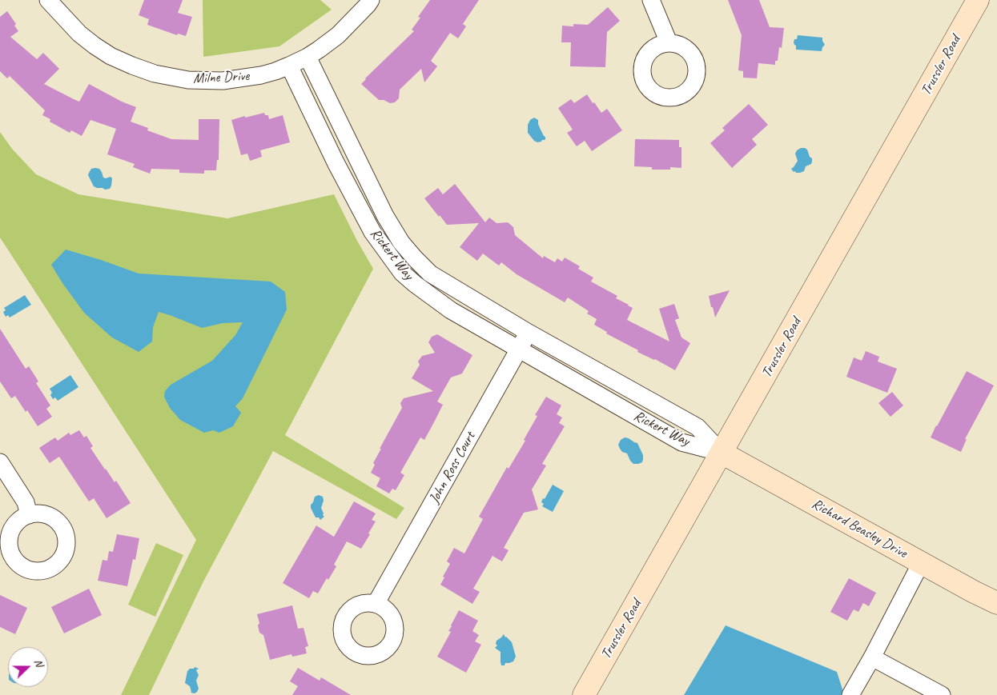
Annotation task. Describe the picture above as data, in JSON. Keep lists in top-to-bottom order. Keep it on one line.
{"streets":{"main road":["Trussler Road","Richard Beasley Drive"],"street":["Milne Drive","Rickert Way","John Ross Court"]},"crossings":[["Trussler Road","Rickert Way"],["Trussler Road","Richard Beasley Drive"],["Milne Drive","Rickert Way"],["Rickert Way","John Ross Court"],["Rickert Way","Richard Beasley Drive"]],"north":"right"}
